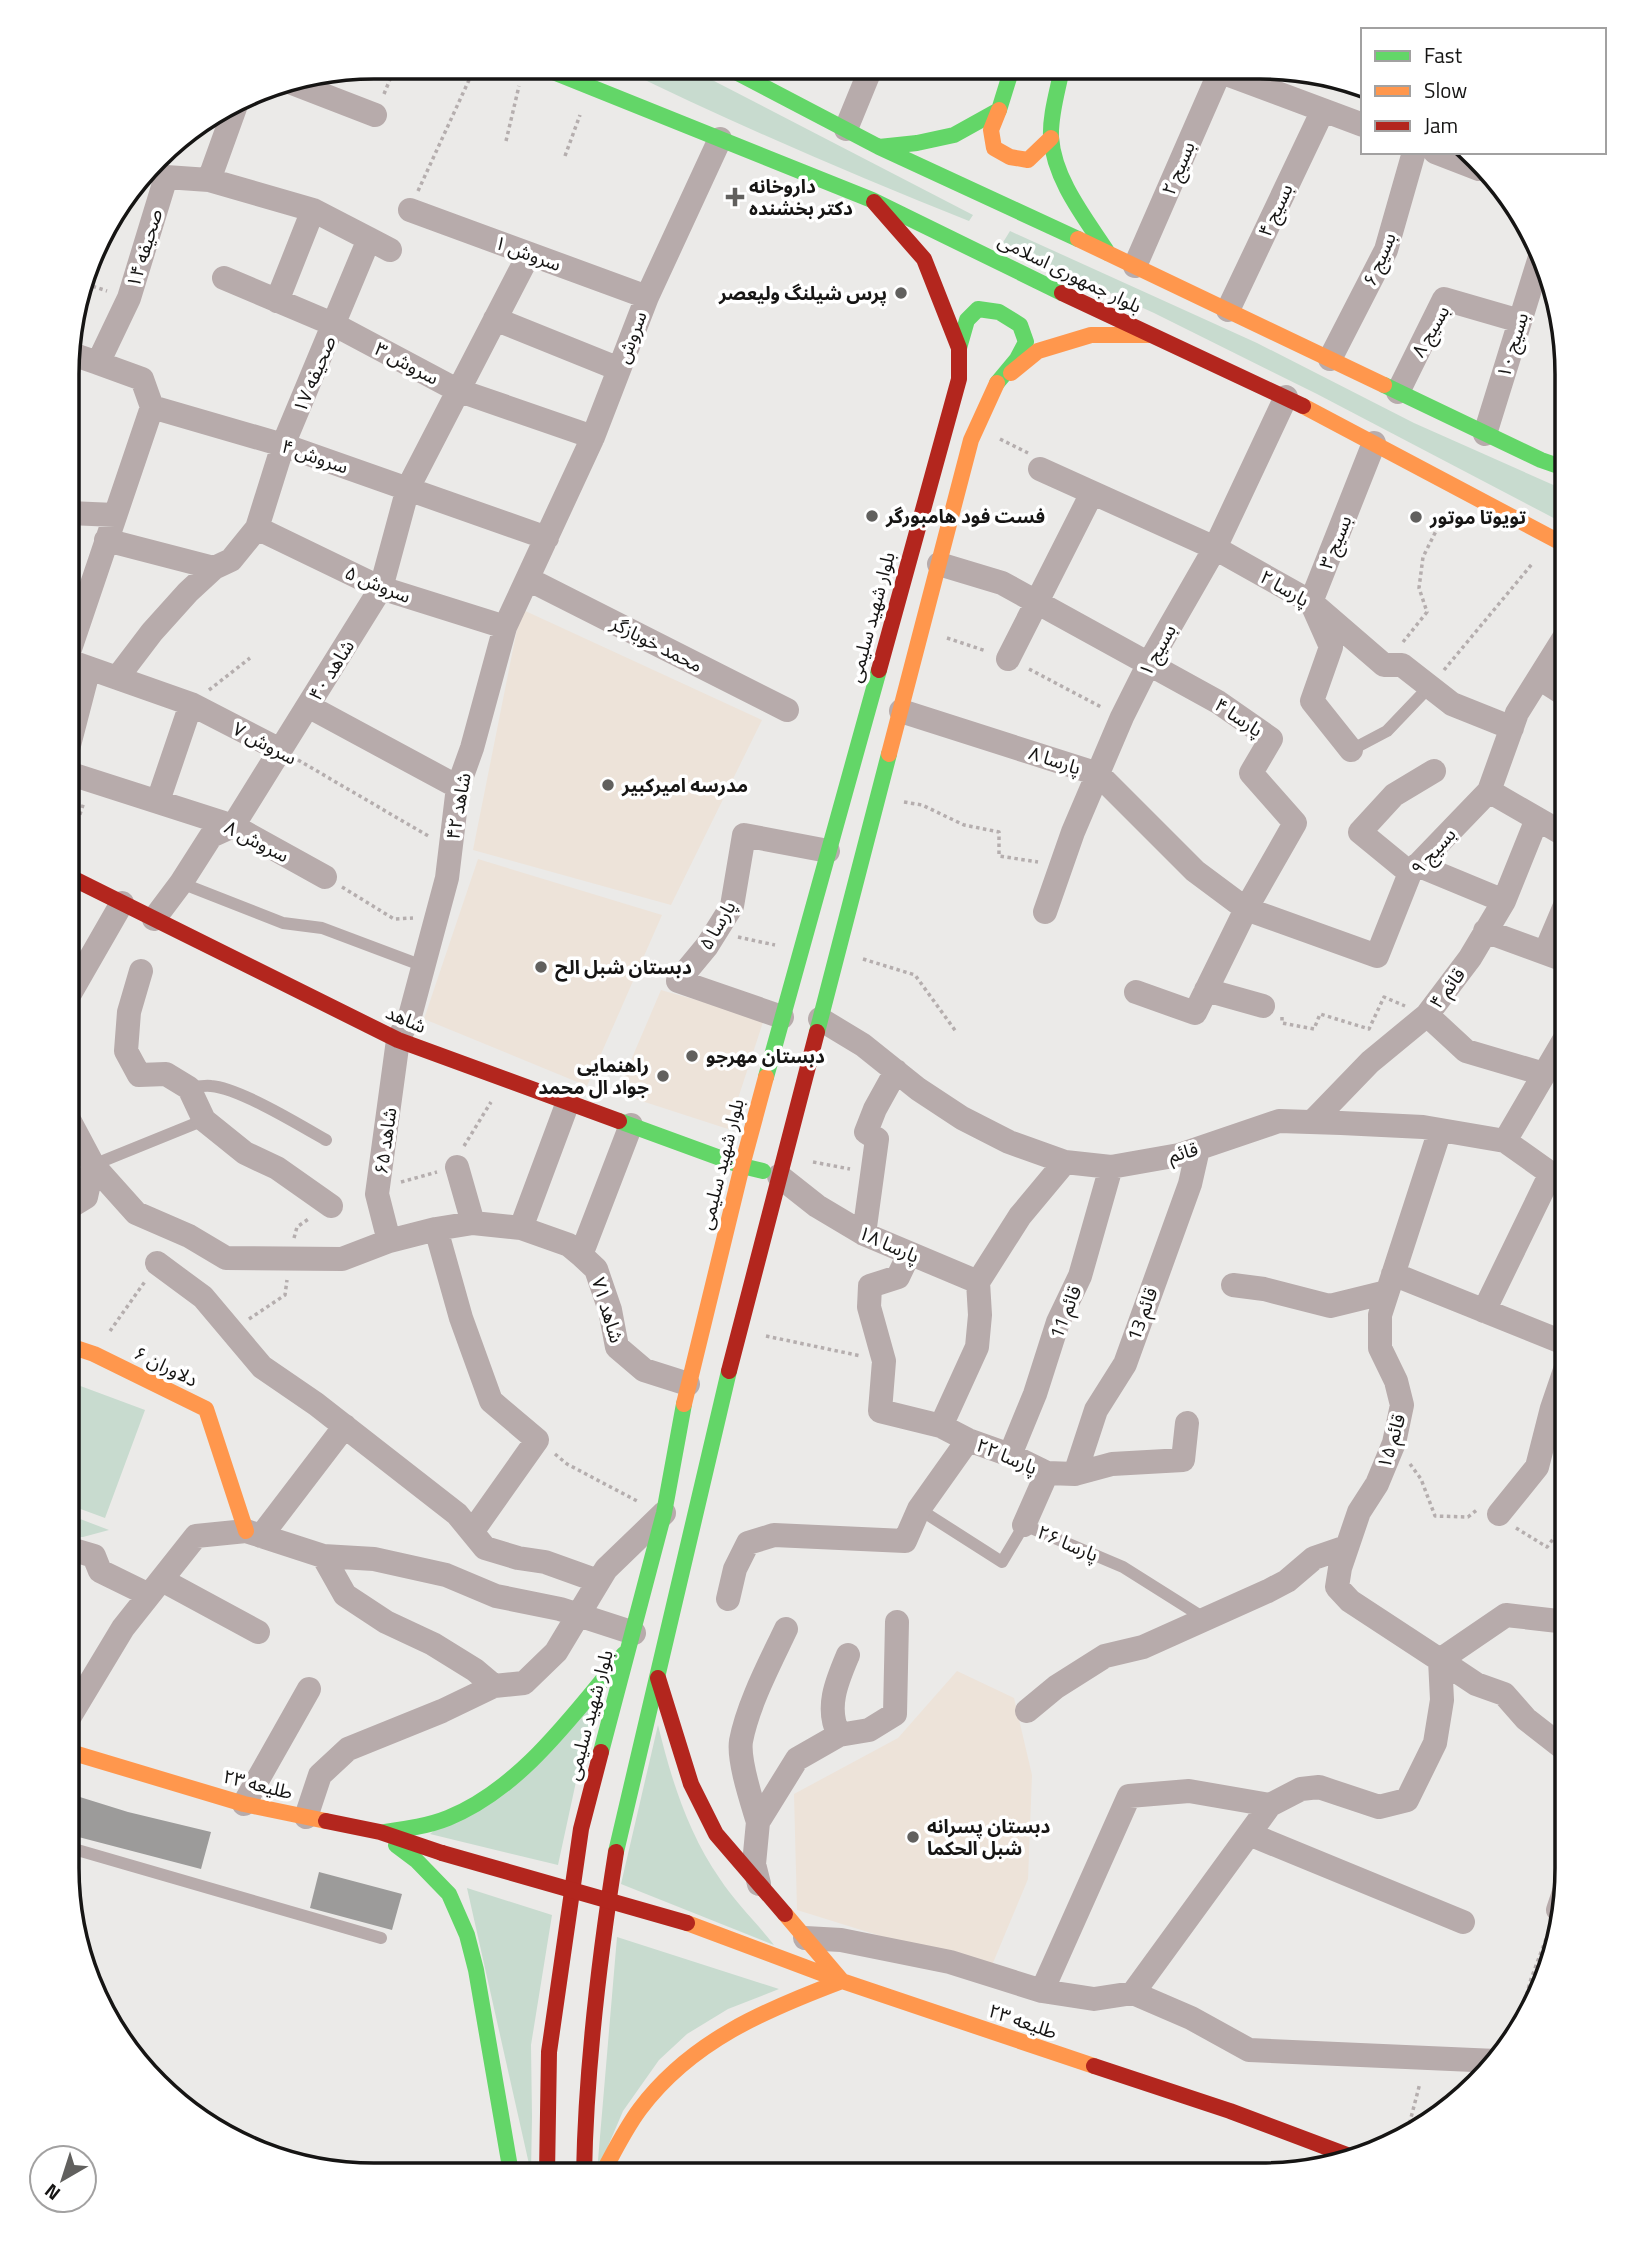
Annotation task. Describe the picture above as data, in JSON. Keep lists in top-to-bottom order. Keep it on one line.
{"streets":{"main road":["بلوار جمهوری اسلامی","بلوار شهید سلیمی","شاهد","دلاوران ۶","طلیعه ۲۳"],"street":["بسیج ۲","بسیج ۴","صحیفه ۱۴","سروش ۱","بسیج ۶","بسیج ۸","سروش","بسیج ۱۰","سروش ۳","صحیفه ۱۷","سروش ۴","بسیج ۳","سروش ۵","پارسا ۲","محمد خوبازگر","بسیج ۱","شاهد ۴۰","پارسا ۴","سروش ۷","پارسا ۸","شاهد ۴۲","سروش ۸","بسیج ۹","پارسا ۵","قائم ۴","شاهد ۶۵","قائم","پارسا ۱۸","شاهد ۷۱","قائم 11","قائم 13","قائم ۱۵","پارسا ۲۲"],"lane":["پارسا ۲۶"]},"crossings":[["بسیج ۲","بلوار جمهوری اسلامی"],["بسیج ۴","بلوار جمهوری اسلامی"],["صحیفه ۱۴","صحیفه ۱۷"],["سروش ۱","سروش"],["سروش ۱","شاهد ۴۰"],["بسیج ۶","بلوار جمهوری اسلامی"],["بلوار جمهوری اسلامی","بسیج ۸"],["بلوار جمهوری اسلامی","سروش"],["بلوار جمهوری اسلامی","بسیج ۱۰"],["بلوار جمهوری اسلامی","بسیج ۳"],["بلوار جمهوری اسلامی","بلوار شهید سلیمی"],["بلوار جمهوری اسلامی","بسیج ۱"],["بسیج ۸","بسیج ۱۰"],["سروش","سروش ۳"],["سروش","سروش ۴"],["سروش","شاهد ۴۲"],["سروش ۳","صحیفه ۱۷"],["سروش ۳","شاهد ۴۰"],["صحیفه ۱۷","سروش ۴"],["صحیفه ۱۷","سروش ۵"],["صحیفه ۱۷","سروش ۷"],["سروش ۴","شاهد ۴۰"],["سروش ۴","شاهد ۴۲"],["بسیج ۳","پارسا ۲"],["سروش ۵","شاهد ۴۰"],["سروش ۵","شاهد ۴۲"],["پارسا ۲","بسیج ۱"],["پارسا ۲","بسیج ۹"],["بلوار شهید سلیمی","پارسا ۵"],["بلوار شهید سلیمی","شاهد"],["بلوار شهید سلیمی","شاهد ۷۱"],["محمد خوبازگر","شاهد ۴۲"],["بسیج ۱","پارسا ۴"],["بسیج ۱","پارسا ۸"],["شاهد ۴۰","سروش ۷"],["شاهد ۴۰","سروش ۸"],["شاهد ۴۰","شاهد"],["پارسا ۴","پارسا ۸"],["پارسا ۴","بسیج ۹"],["سروش ۷","شاهد ۴۲"],["پارسا ۸","بسیج ۹"],["شاهد ۴۲","شاهد"],["شاهد ۴۲","شاهد ۶۵"],["قائم ۴","قائم"],["شاهد","شاهد ۶۵"],["شاهد","پارسا ۱۸"],["شاهد","شاهد ۷۱"],["قائم","قائم 11"],["قائم","قائم 13"],["قائم","قائم ۱۵"],["قائم 11","پارسا ۲۲"],["قائم 13","پارسا ۲۲"]],"places":{"health":["داروخانه دکتر بخشنده"],"other":["پرس شیلنگ ولیعصر","فست فود هامبورگر","تویوتا موتور","مدرسه امیرکبیر","دبستان شبل الح","دبستان مهرجو","راهنمایی جواد ال محمد","دبستان پسرانه شبل الحکما"]},"legend":["Fast","Slow","Jam"],"north":"bottom left"}
